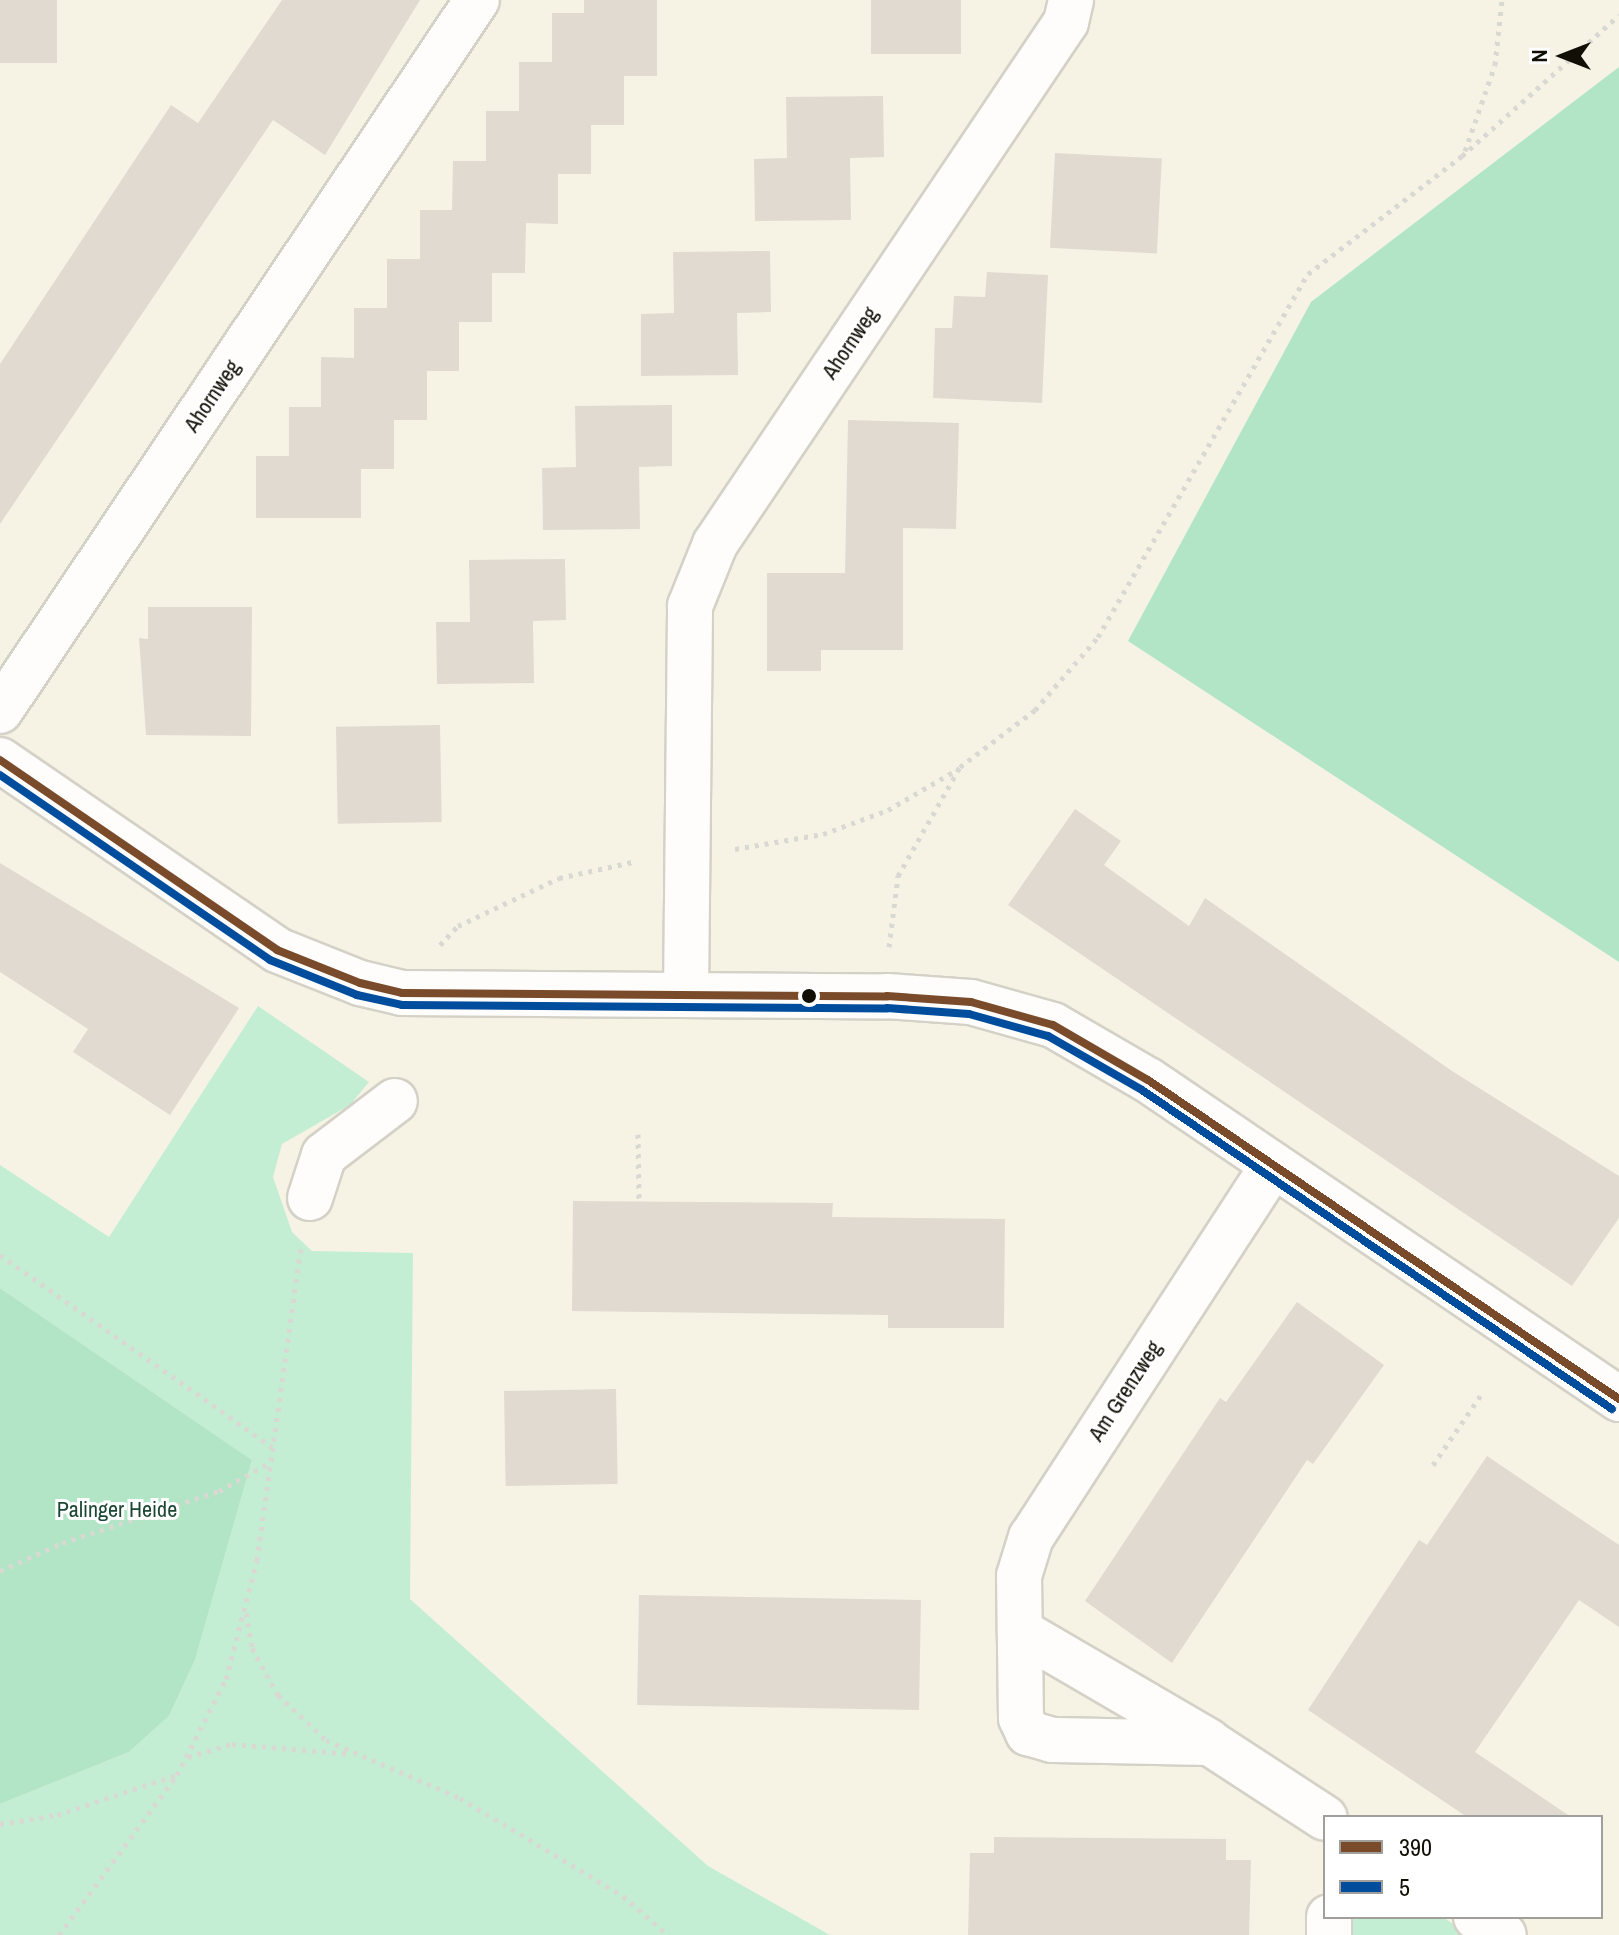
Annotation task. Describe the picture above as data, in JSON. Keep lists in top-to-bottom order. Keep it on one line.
{"streets":{"street":["Ahornweg","Am Grenzweg"]},"parks":["Palinger Heide"],"lines":["transit line 390","transit line 5"],"legend":["390","5"],"north":"left"}
